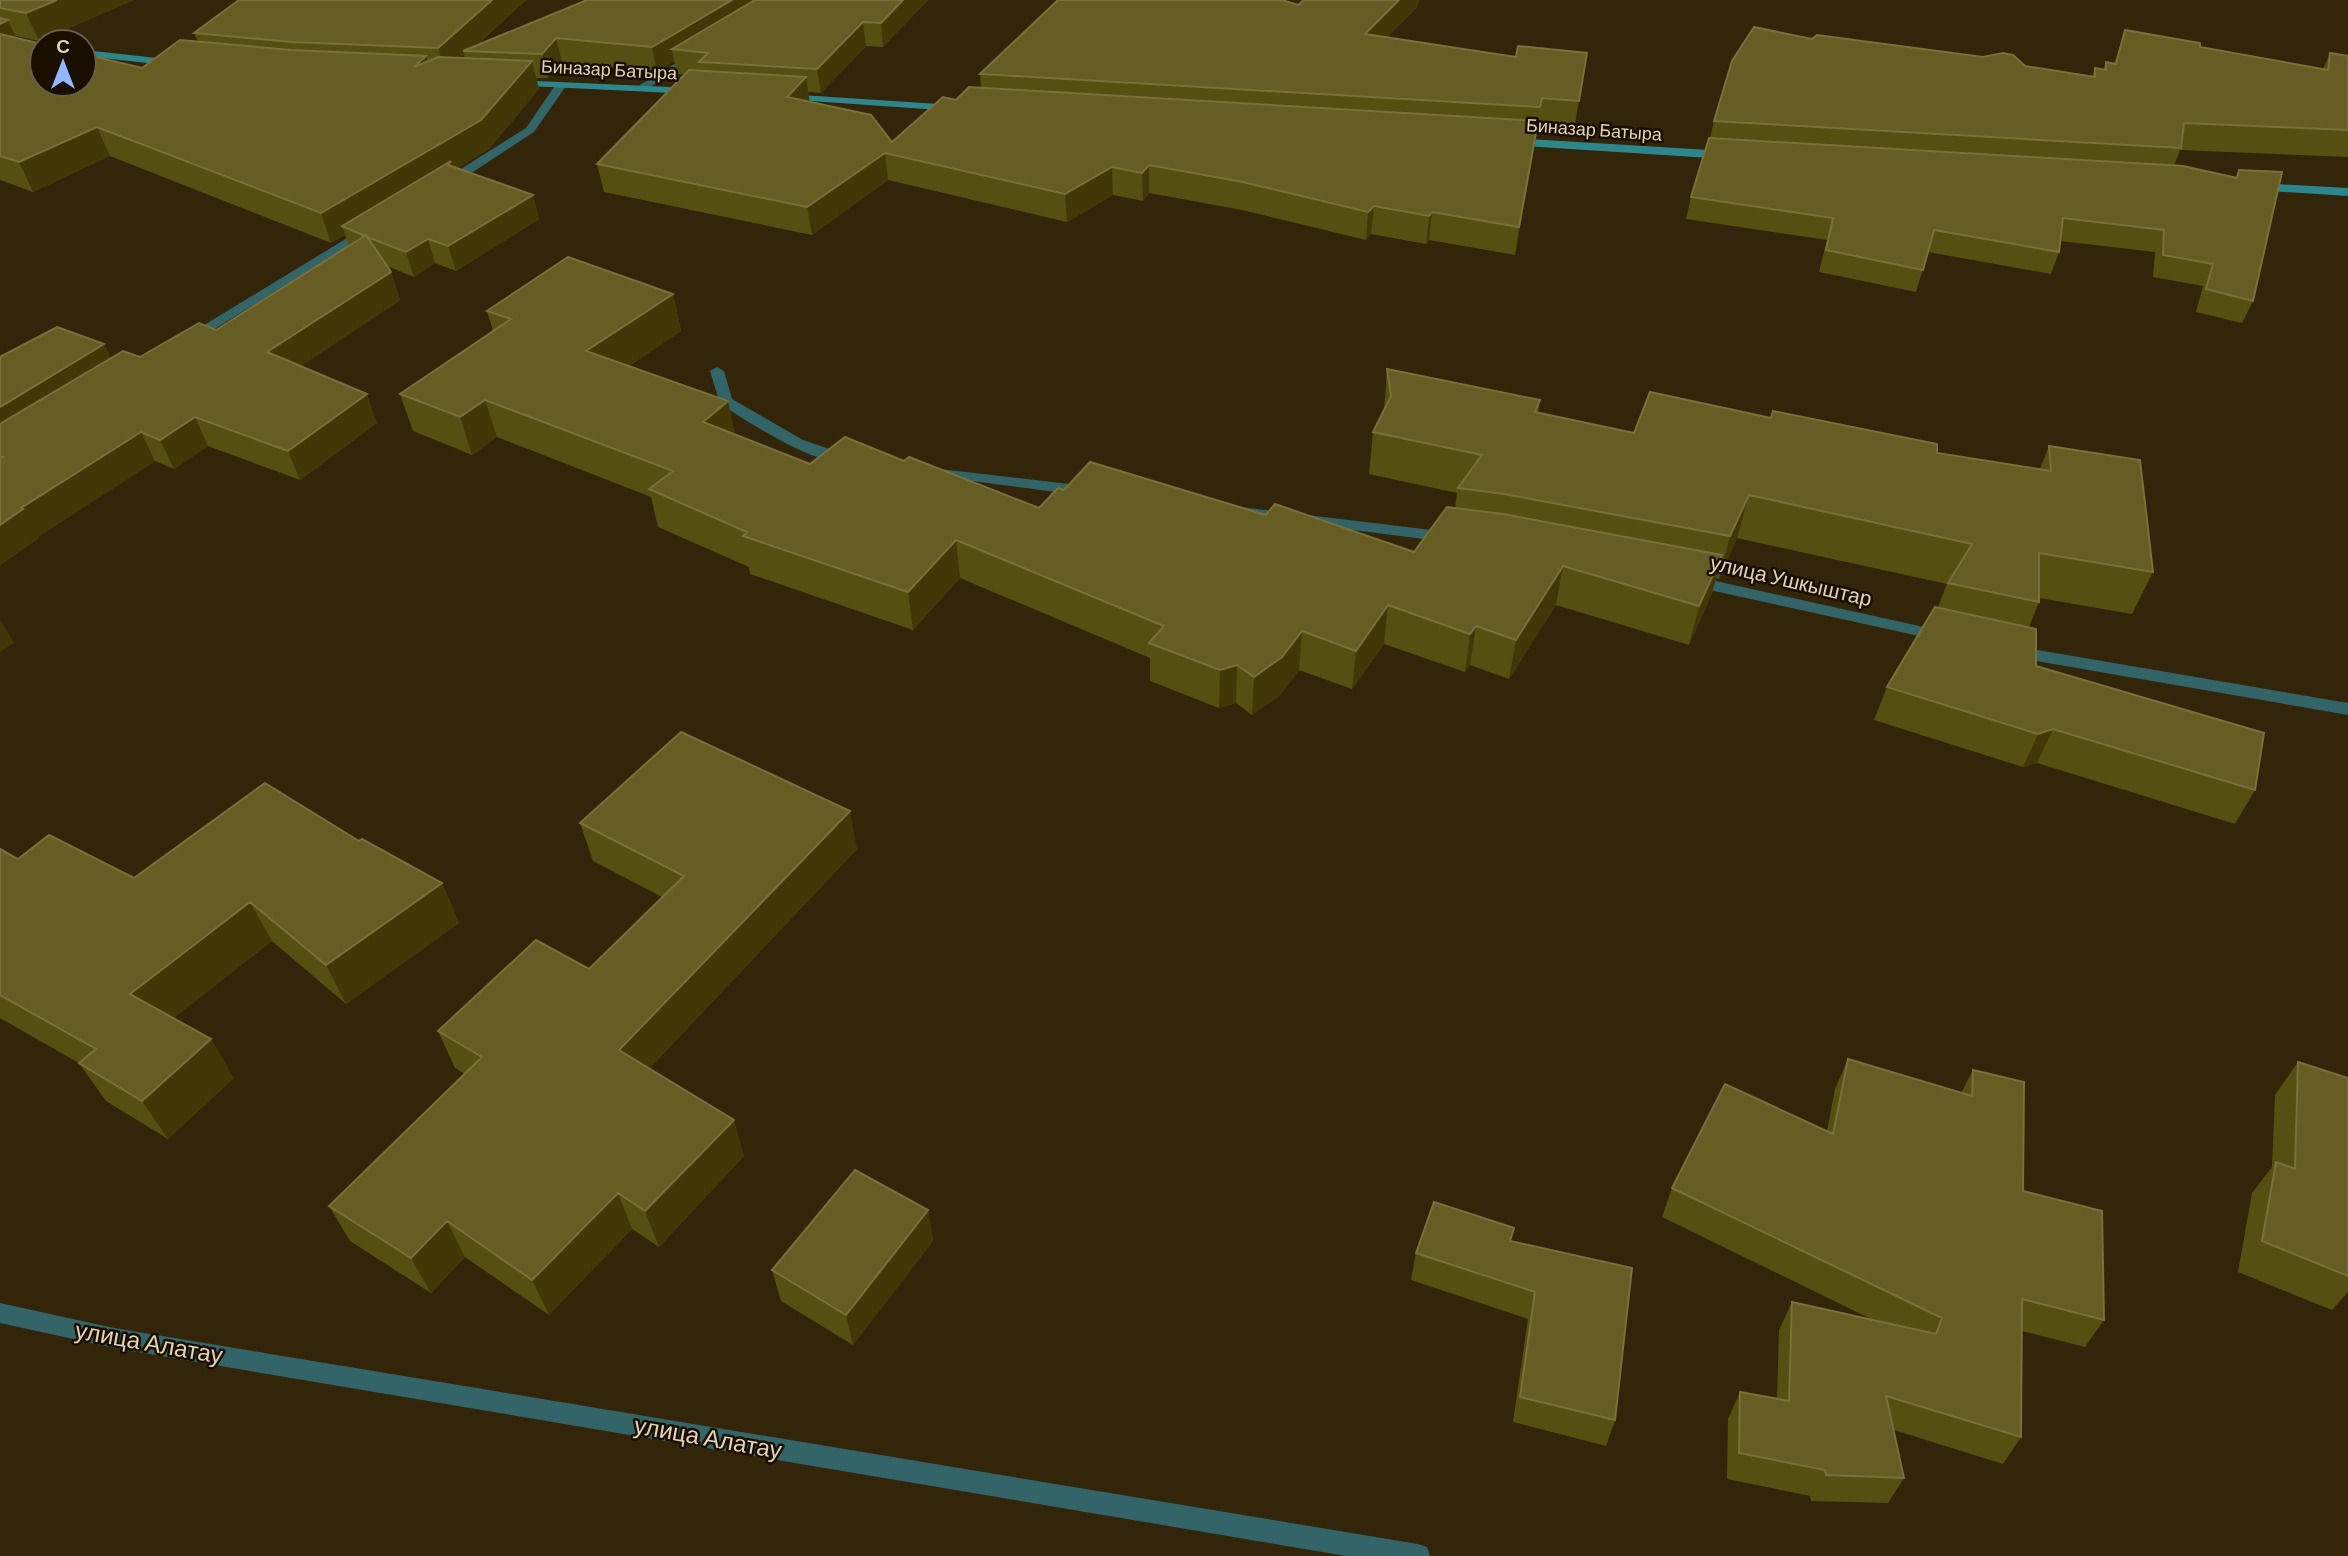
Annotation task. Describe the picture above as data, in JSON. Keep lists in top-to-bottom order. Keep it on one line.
{"streets":{"street":["Биназар Батыра","улица Ушкыштар","улица Алатау"]},"north":"top"}
